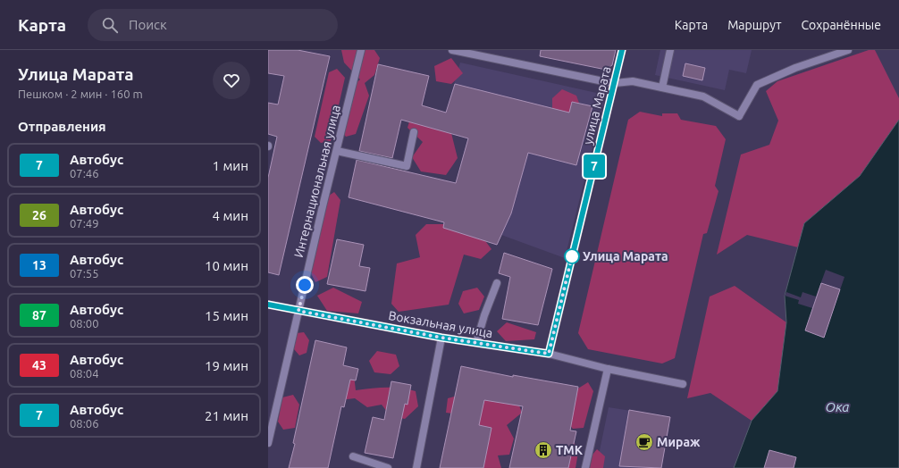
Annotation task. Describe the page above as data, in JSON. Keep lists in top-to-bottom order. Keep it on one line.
{"streets":{"street":["улица Марата","Интернациональная улица","Вокзальная улица"]},"crossings":[["улица Марата","Вокзальная улица"],["Интернациональная улица","Вокзальная улица"]],"water":["Ока"],"places":{"other":["Улица Марата"],"cafe":["Мираж"],"building":["ТМК"]},"lines":["bus line 7"],"page":{"header":"Карта","search":"Поиск","nav":["Карта","Маршрут","Сохранённые"],"heading":[["Улица Марата","Пешком · 2 мин · 160 m"],"Отправления"],"on_map":"7","list":[{"mark":"7","name":"Автобус","note":"07:46","value":"1 мин"},{"mark":"26","name":"Автобус","note":"07:49","value":"4 мин"},{"mark":"13","name":"Автобус","note":"07:55","value":"10 мин"},{"mark":"87","name":"Автобус","note":"08:00","value":"15 мин"},{"mark":"43","name":"Автобус","note":"08:04","value":"19 мин"},{"mark":"7","name":"Автобус","note":"08:06","value":"21 мин"}]}}
